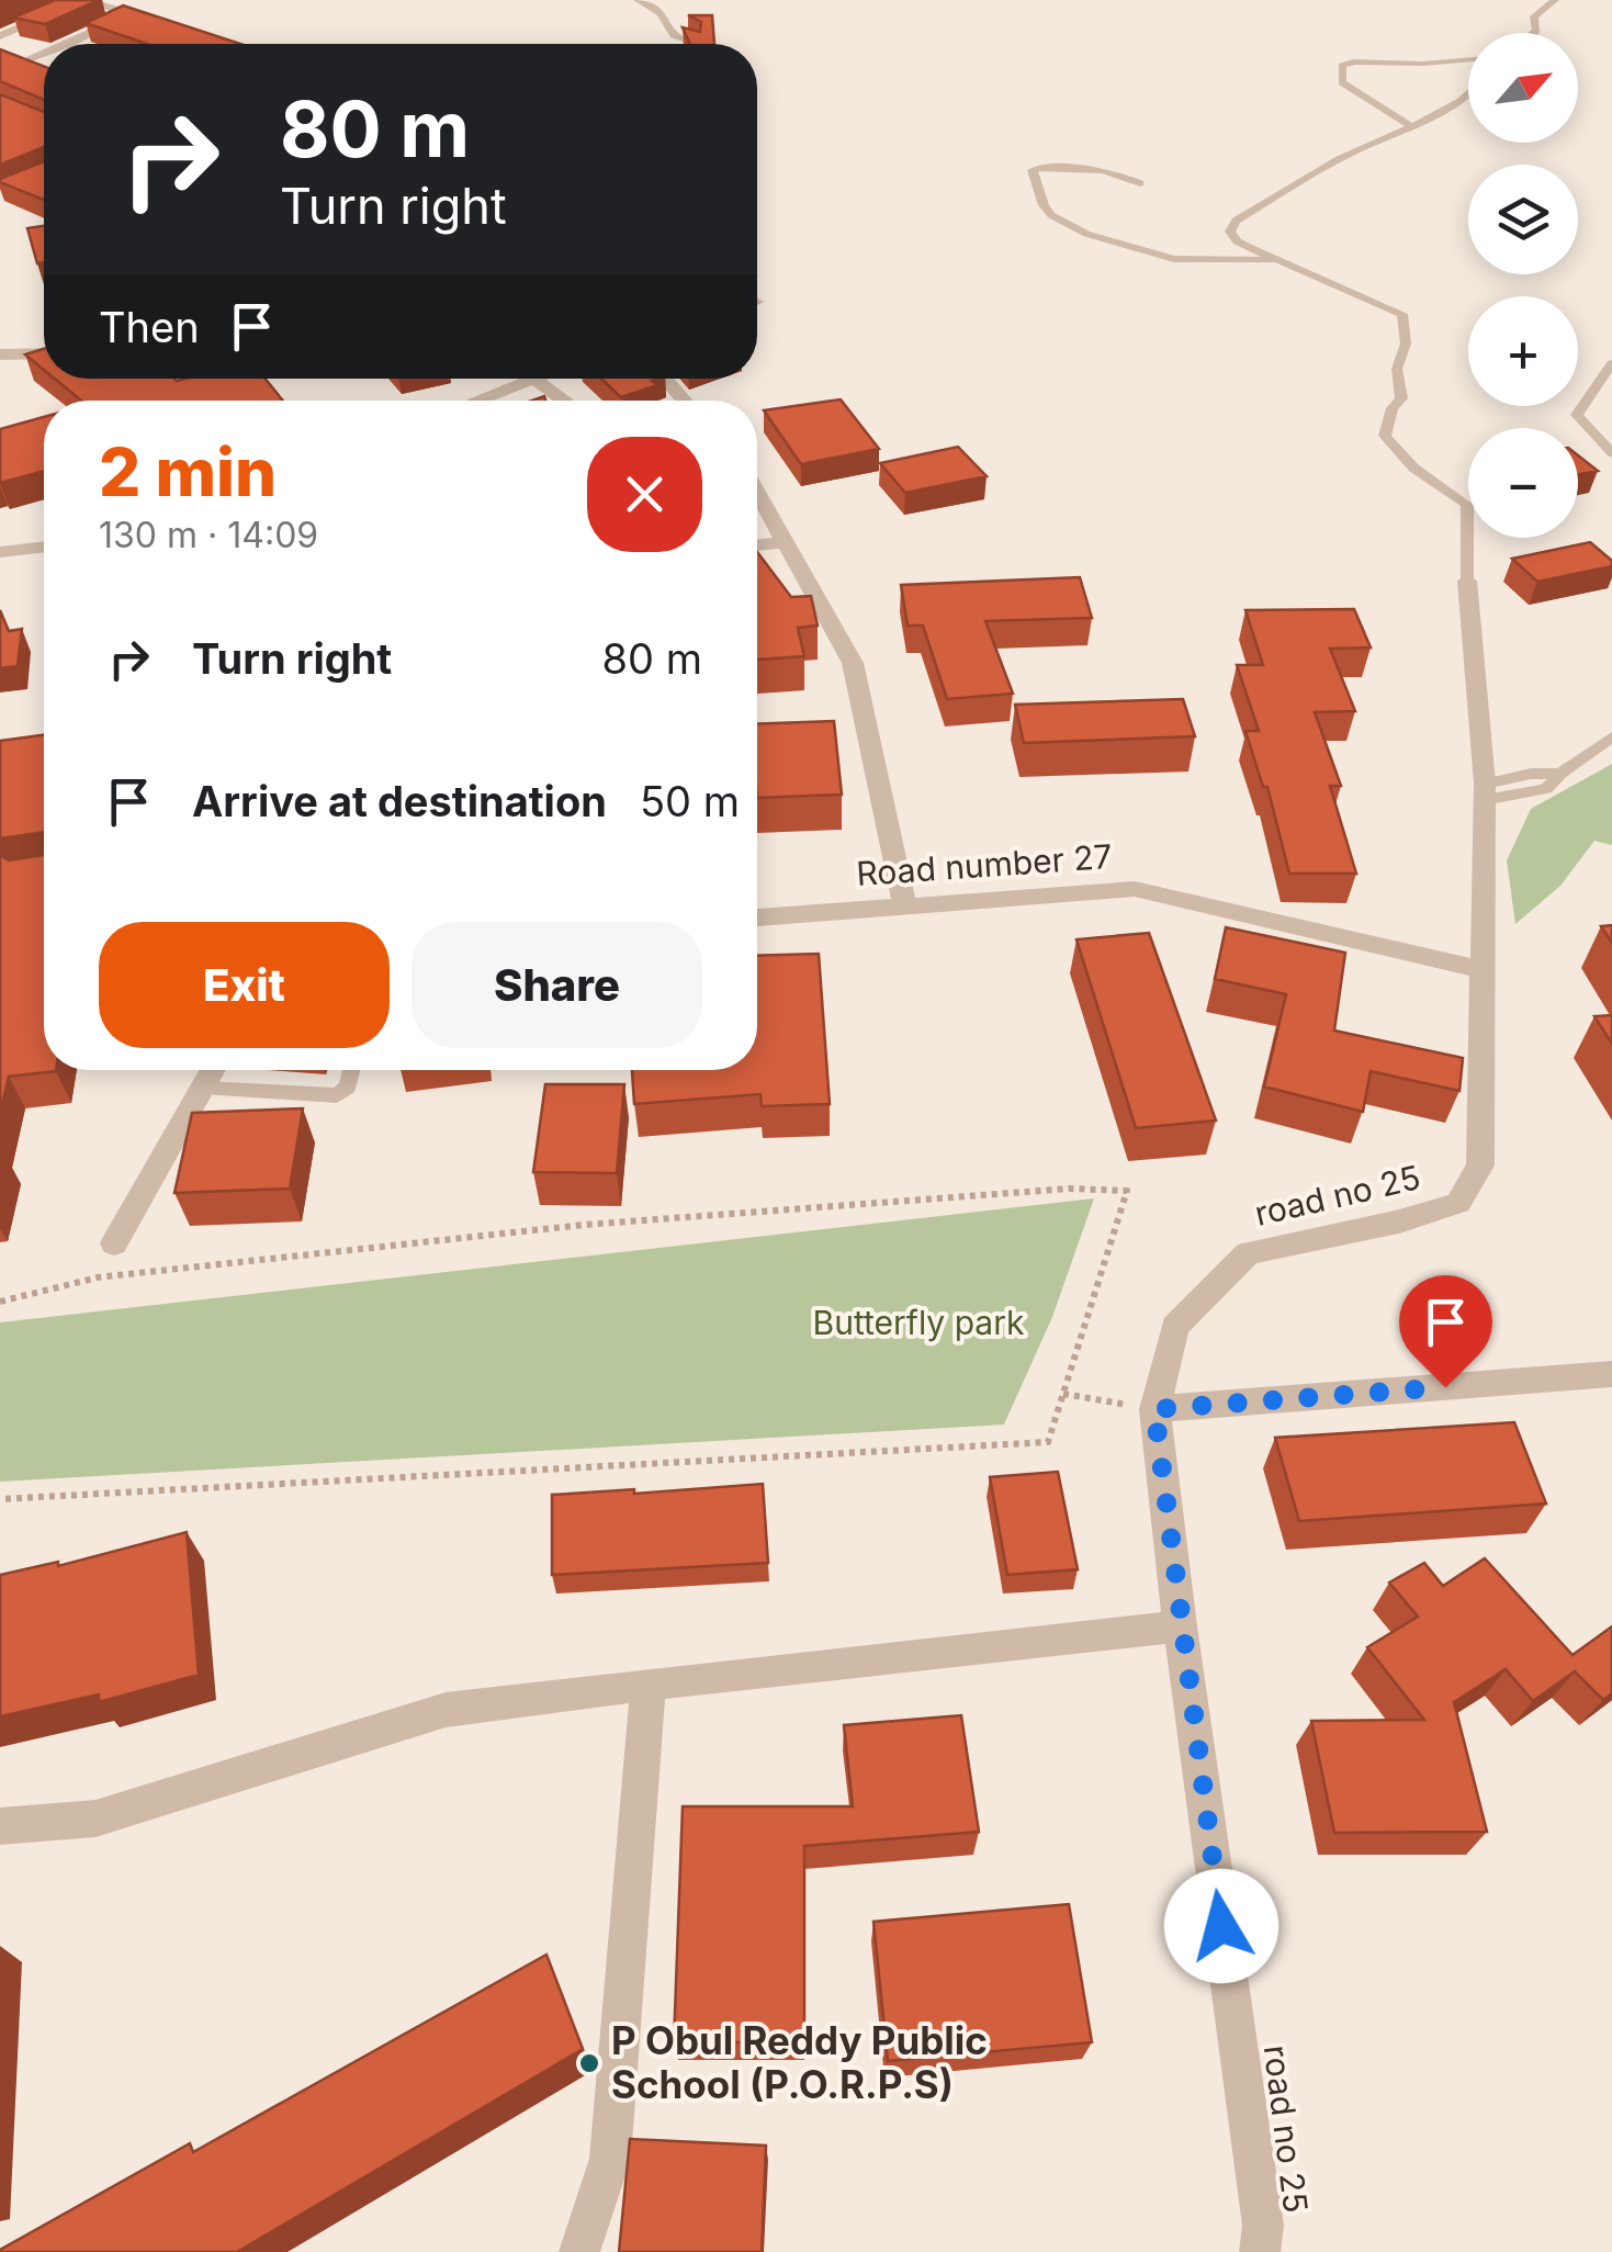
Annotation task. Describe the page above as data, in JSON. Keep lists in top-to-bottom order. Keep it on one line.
{"streets":{"street":["Road number 27","road no 25"]},"crossings":[["Road number 27","road no 25"]],"parks":["Butterfly park"],"places":["P Obul Reddy Public School (P.O.R.P.S)"],"north":"top right","page":{"map_buttons":["+","−"],"turn":["80 m","Turn right"],"then":"Then","heading":["2 min","130 m · 14:09"],"list":[{"name":"Turn right","value":"80 m"},{"name":"Arrive at destination","value":"50 m"}],"buttons":["Exit","Share"]}}
